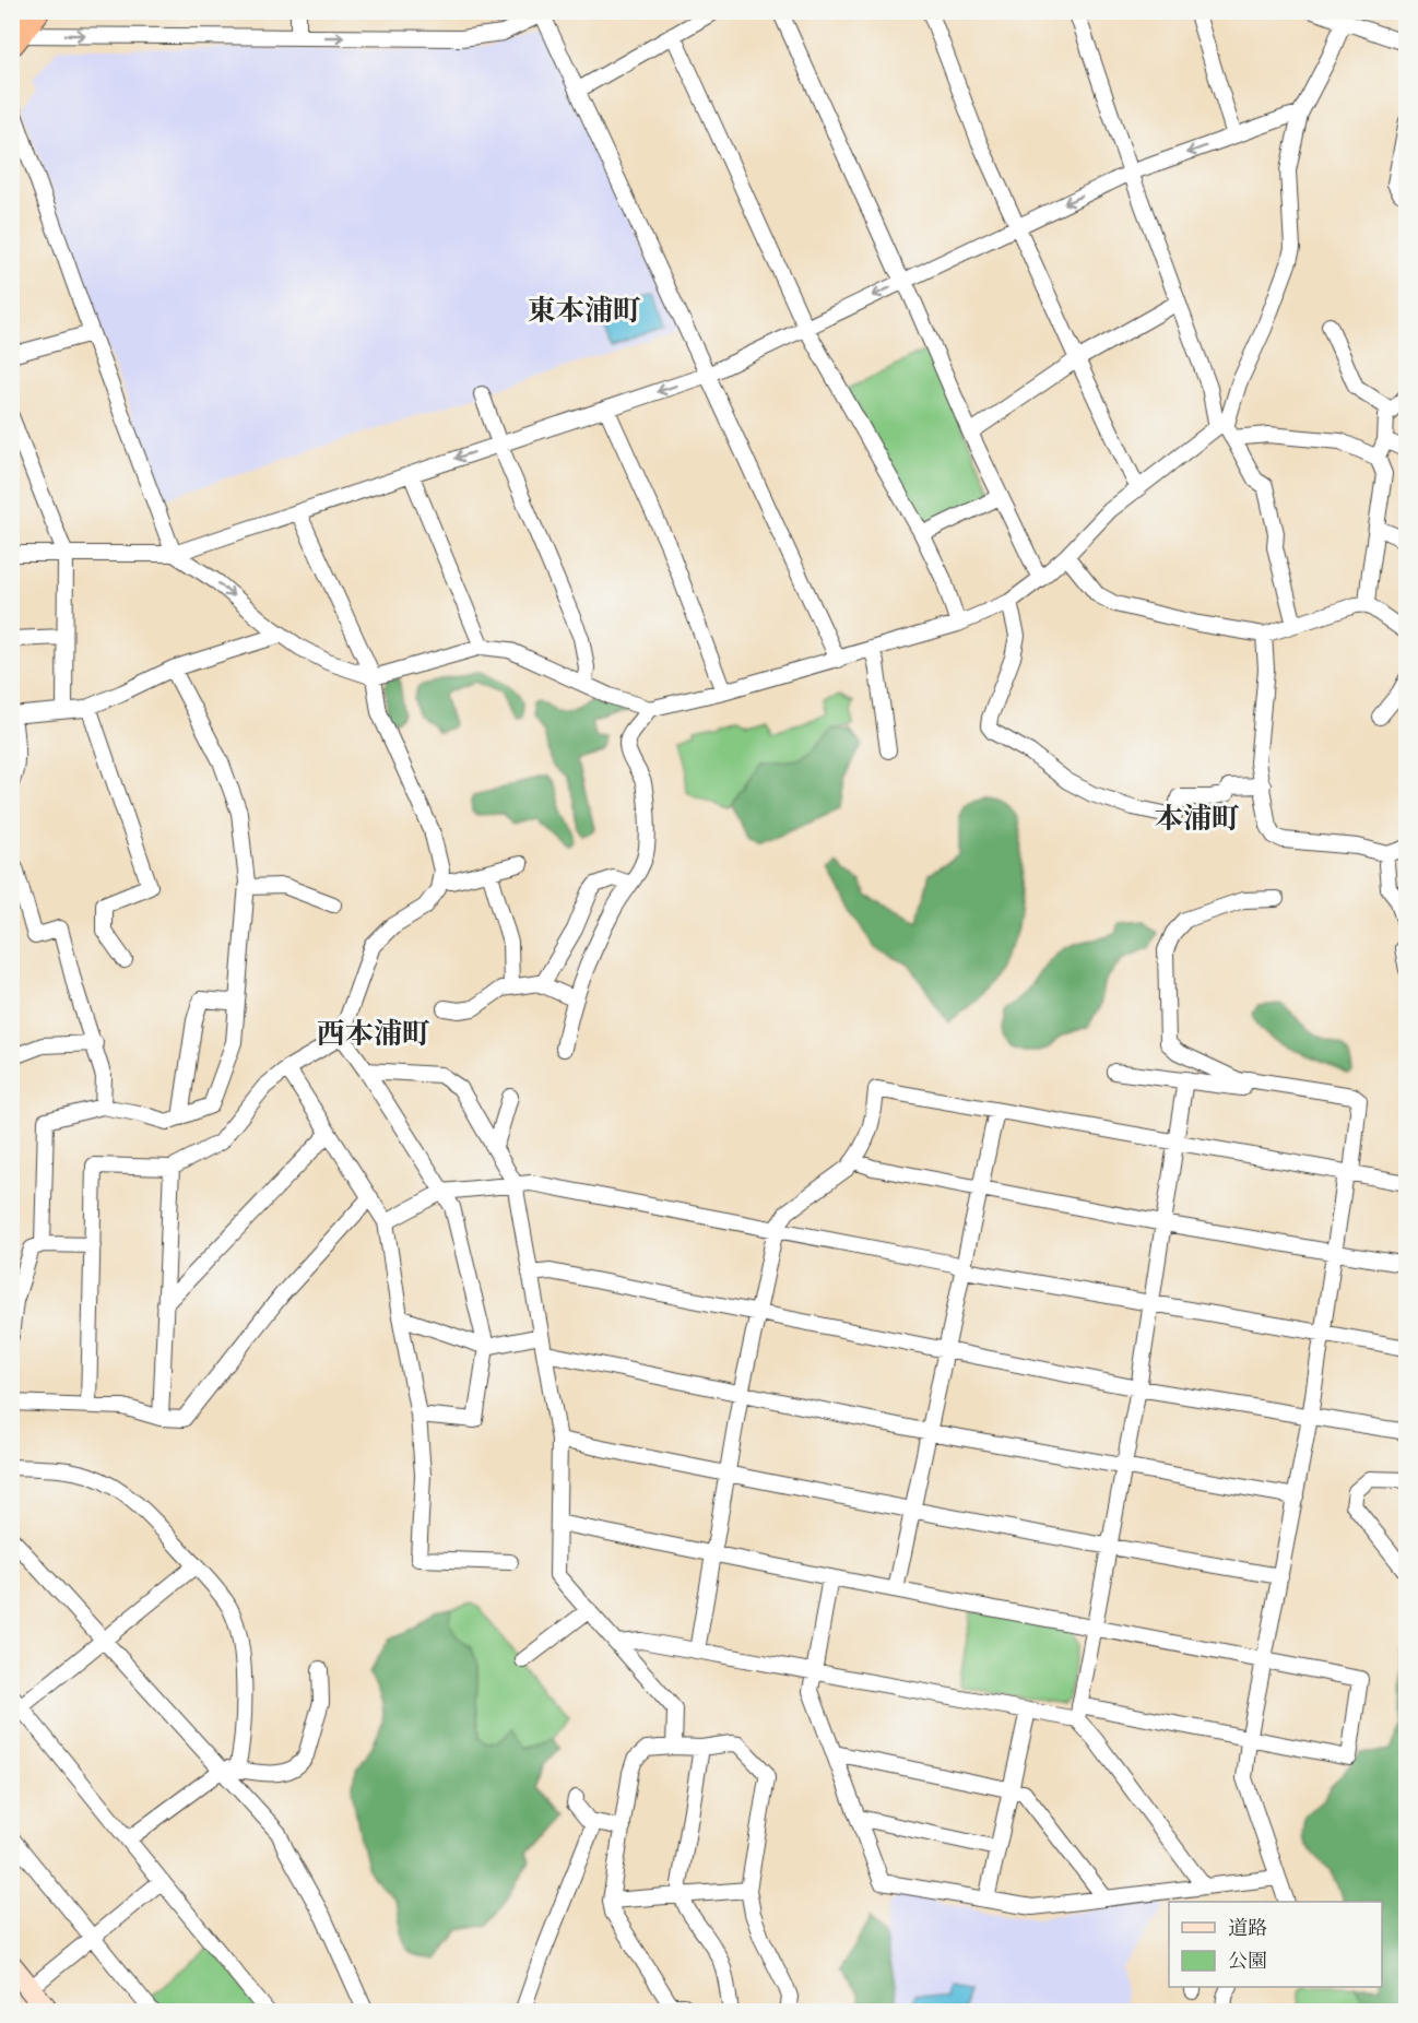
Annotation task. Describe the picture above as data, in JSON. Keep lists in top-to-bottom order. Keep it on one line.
{"districts":["東本浦町","本浦町","西本浦町"],"legend":["道路","公園"]}
